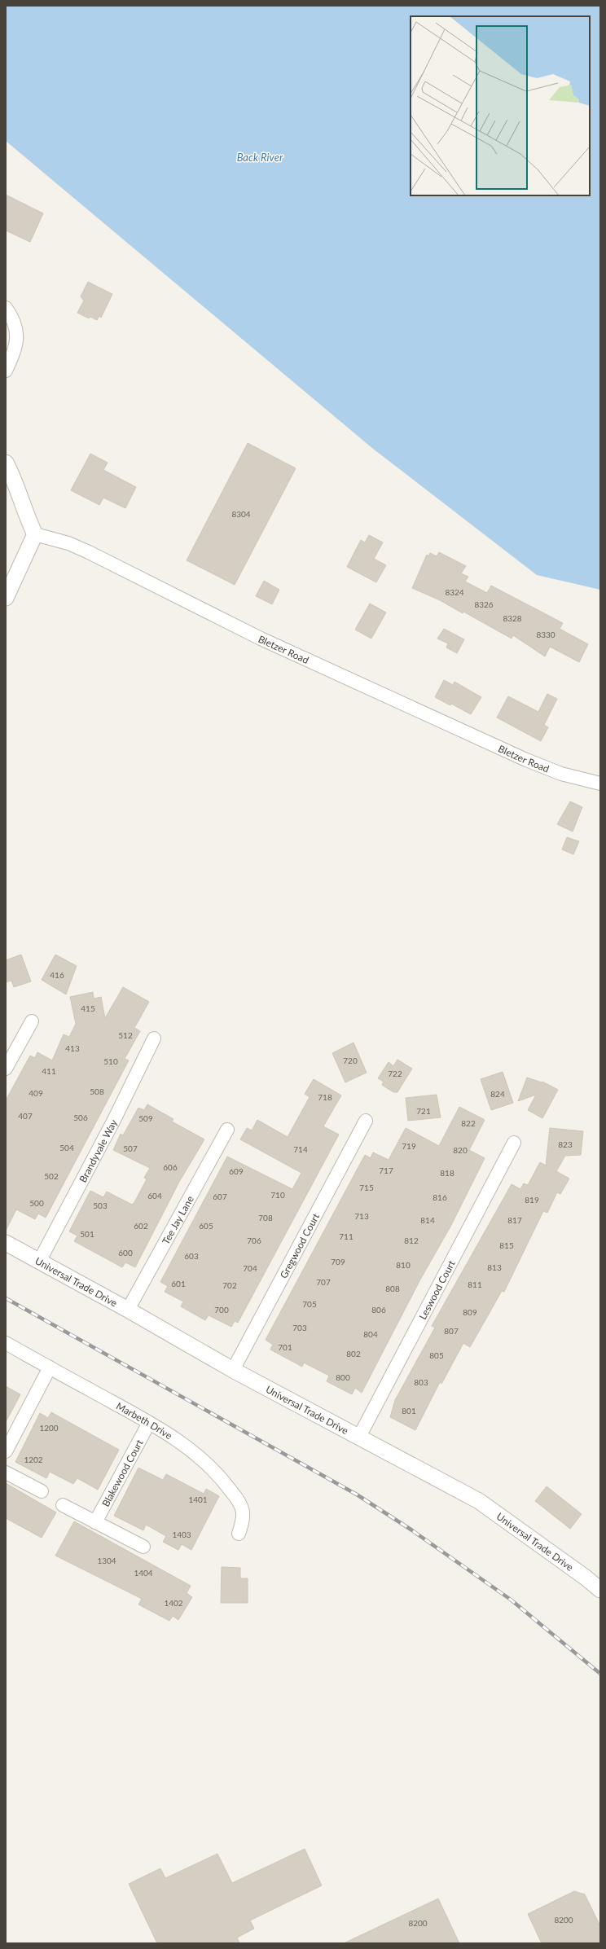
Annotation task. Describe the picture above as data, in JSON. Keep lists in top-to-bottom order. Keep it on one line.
{"streets":{"street":["Bletzer Road","Brandyvale Way","Tee Jay Lane","Gregwood Court","Universal Trade Drive","Leswood Court","Marbeth Drive","Blakewood Court"]},"crossings":[["Brandyvale Way","Universal Trade Drive"],["Tee Jay Lane","Universal Trade Drive"],["Gregwood Court","Universal Trade Drive"],["Universal Trade Drive","Leswood Court"],["Marbeth Drive","Blakewood Court"]],"water":["Back River"],"house_numbers":["8304","8324","8326","8328","8330","416","415","512","413","720","510","411","722","508","409","824","718","721","407","506","509","822","823","719","504","507","714","820","606","717","609","818","502","715","710","604","607","816","819","500","503","713","708","814","817","602","605","501","711","706","812","815","600","603","709","810","813","704","707","601","811","702","808","705","700","806","809","703","807","804","701","802","805","800","803","801","1200","1202","1401","1403","1304","1404","1402","8200","8200"]}
